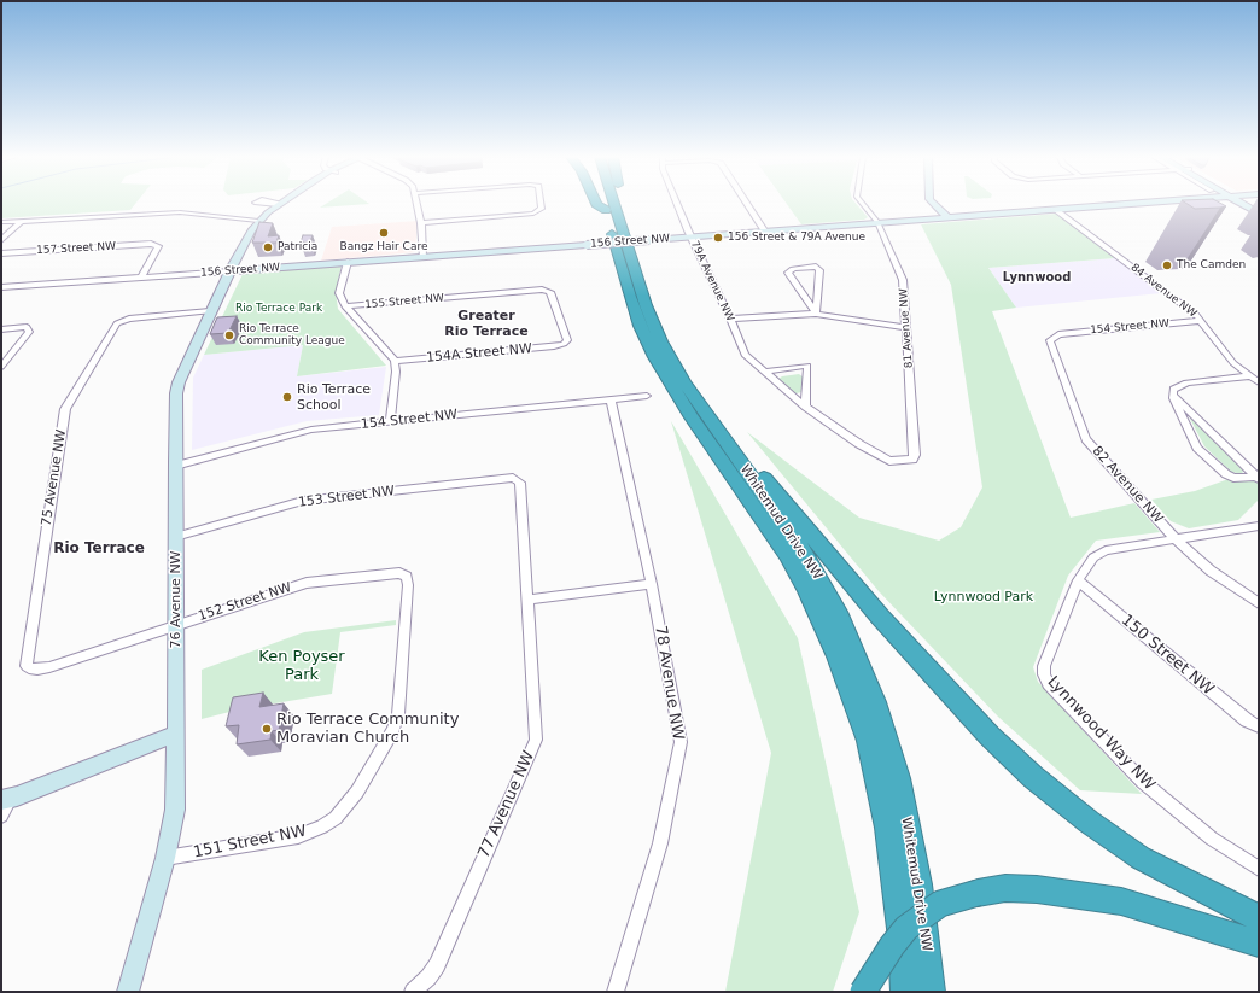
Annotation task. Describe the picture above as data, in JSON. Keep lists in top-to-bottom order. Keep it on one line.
{"streets":{"highway":["Whitemud Drive NW"],"street":["156 Street NW","157 Street NW","79A Avenue NW","84 Avenue NW","155 Street NW","154 Street NW","81 Avenue NW","154A Street NW","75 Avenue NW","82 Avenue NW","153 Street NW","76 Avenue NW","152 Street NW","150 Street NW","78 Avenue NW","Lynnwood Way NW","77 Avenue NW","151 Street NW"]},"crossings":[["156 Street NW","157 Street NW"],["156 Street NW","79A Avenue NW"],["156 Street NW","84 Avenue NW"],["156 Street NW","81 Avenue NW"],["156 Street NW","76 Avenue NW"],["79A Avenue NW","81 Avenue NW"],["84 Avenue NW","154 Street NW"],["155 Street NW","154A Street NW"],["154 Street NW","82 Avenue NW"],["154 Street NW","76 Avenue NW"],["154 Street NW","78 Avenue NW"],["75 Avenue NW","76 Avenue NW"],["75 Avenue NW","152 Street NW"],["82 Avenue NW","Lynnwood Way NW"],["153 Street NW","76 Avenue NW"],["153 Street NW","77 Avenue NW"],["76 Avenue NW","152 Street NW"],["76 Avenue NW","151 Street NW"],["152 Street NW","151 Street NW"],["150 Street NW","Lynnwood Way NW"]],"districts":["Lynnwood","Greater Rio Terrace","Rio Terrace"],"parks":["Rio Terrace Park","Lynnwood Park","Ken Poyser Park"],"places":["Bangz Hair Care","156 Street & 79A Avenue","Patricia","The Camden","Rio Terrace Community League","Rio Terrace School","Rio Terrace Community Moravian Church"]}
